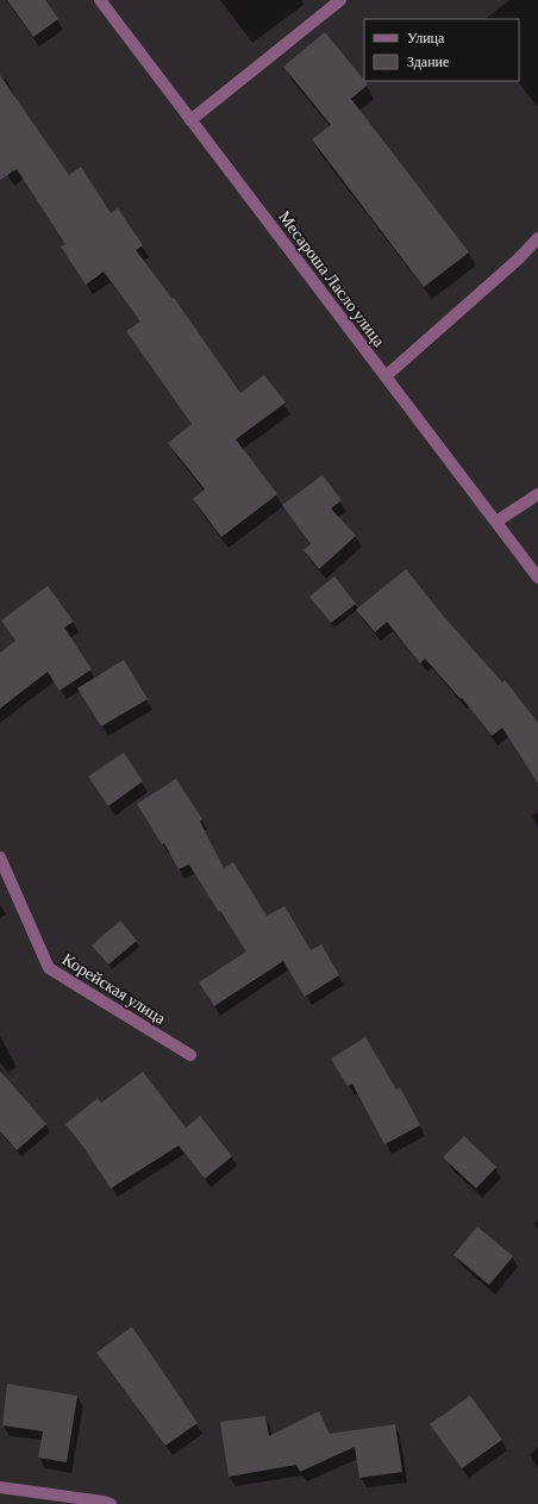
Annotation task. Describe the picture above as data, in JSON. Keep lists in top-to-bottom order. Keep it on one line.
{"streets":{"street":["Месароша Ласло улица","Корейская улица"]},"legend":["Улица","Здание"]}
